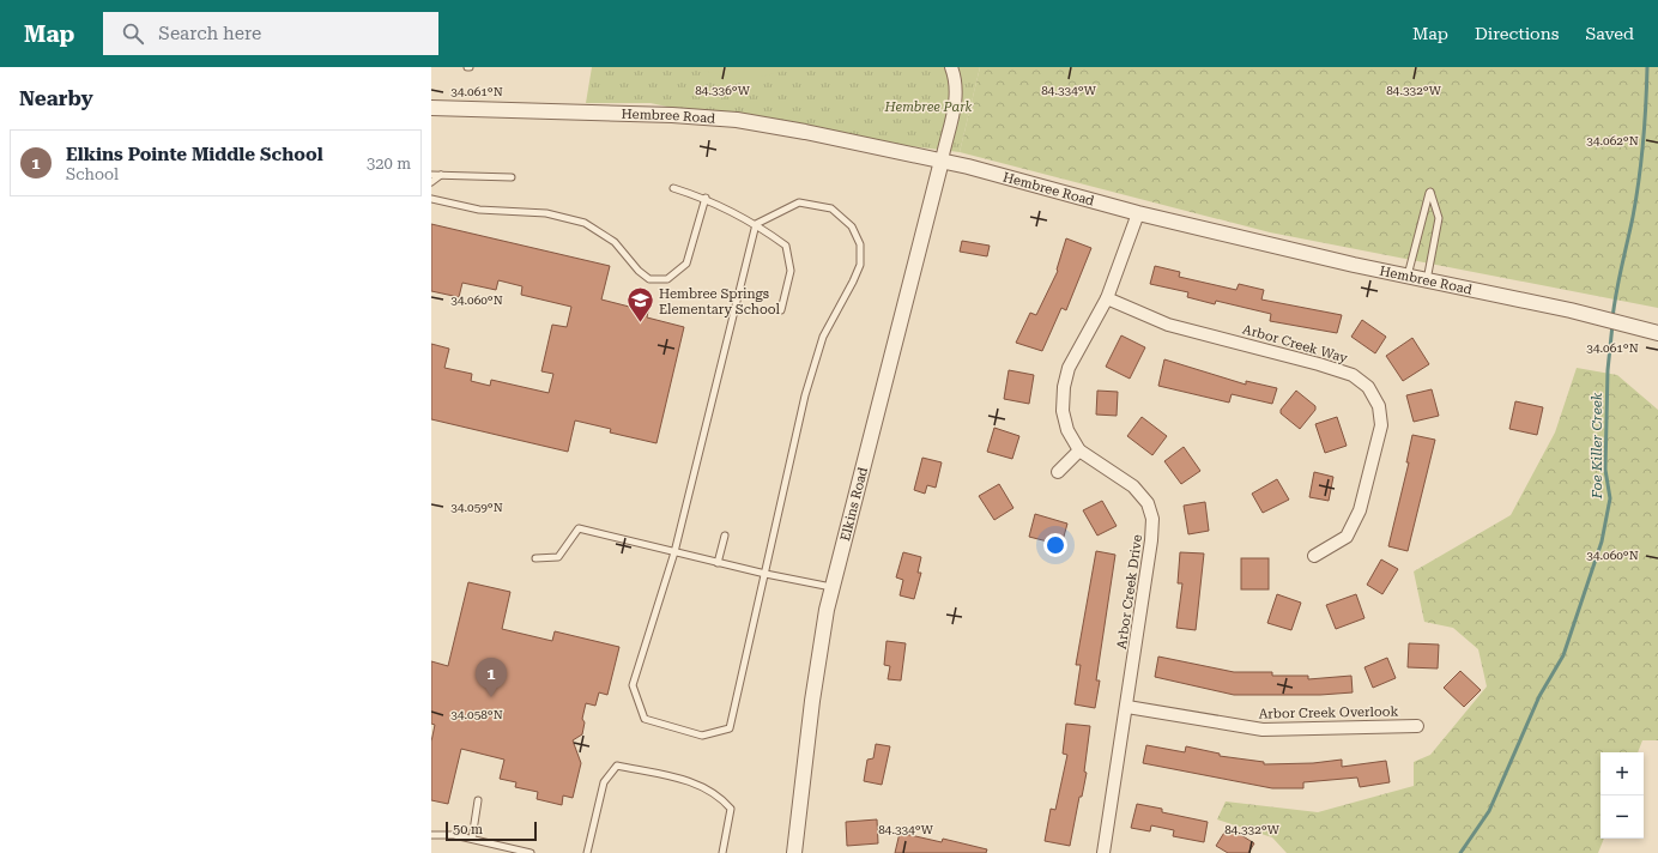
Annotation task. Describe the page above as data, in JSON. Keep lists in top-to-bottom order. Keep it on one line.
{"streets":{"street":["Hembree Road","Arbor Creek Way","Elkins Road","Arbor Creek Drive","Arbor Creek Overlook"]},"crossings":[["Hembree Road","Elkins Road"],["Hembree Road","Arbor Creek Drive"],["Arbor Creek Way","Arbor Creek Drive"],["Arbor Creek Drive","Arbor Creek Overlook"]],"water":["Foe Killer Creek"],"parks":["Hembree Park"],"places":{"school or university":["Hembree Springs Elementary School"]},"scale_bar":"50 m","page":{"header":"Map","search":"Search here","nav":["Map","Directions","Saved"],"heading":"Nearby","list":[{"mark":"1","name":"Elkins Pointe Middle School","note":"School","value":"320 m"}],"pins":"1","map_buttons":["+","−"],"scale":"50 m"},"coordinates":["84.336°W","84.334°W","84.332°W","34.061°N","34.062°N","34.060°N","34.059°N","34.058°N"]}
